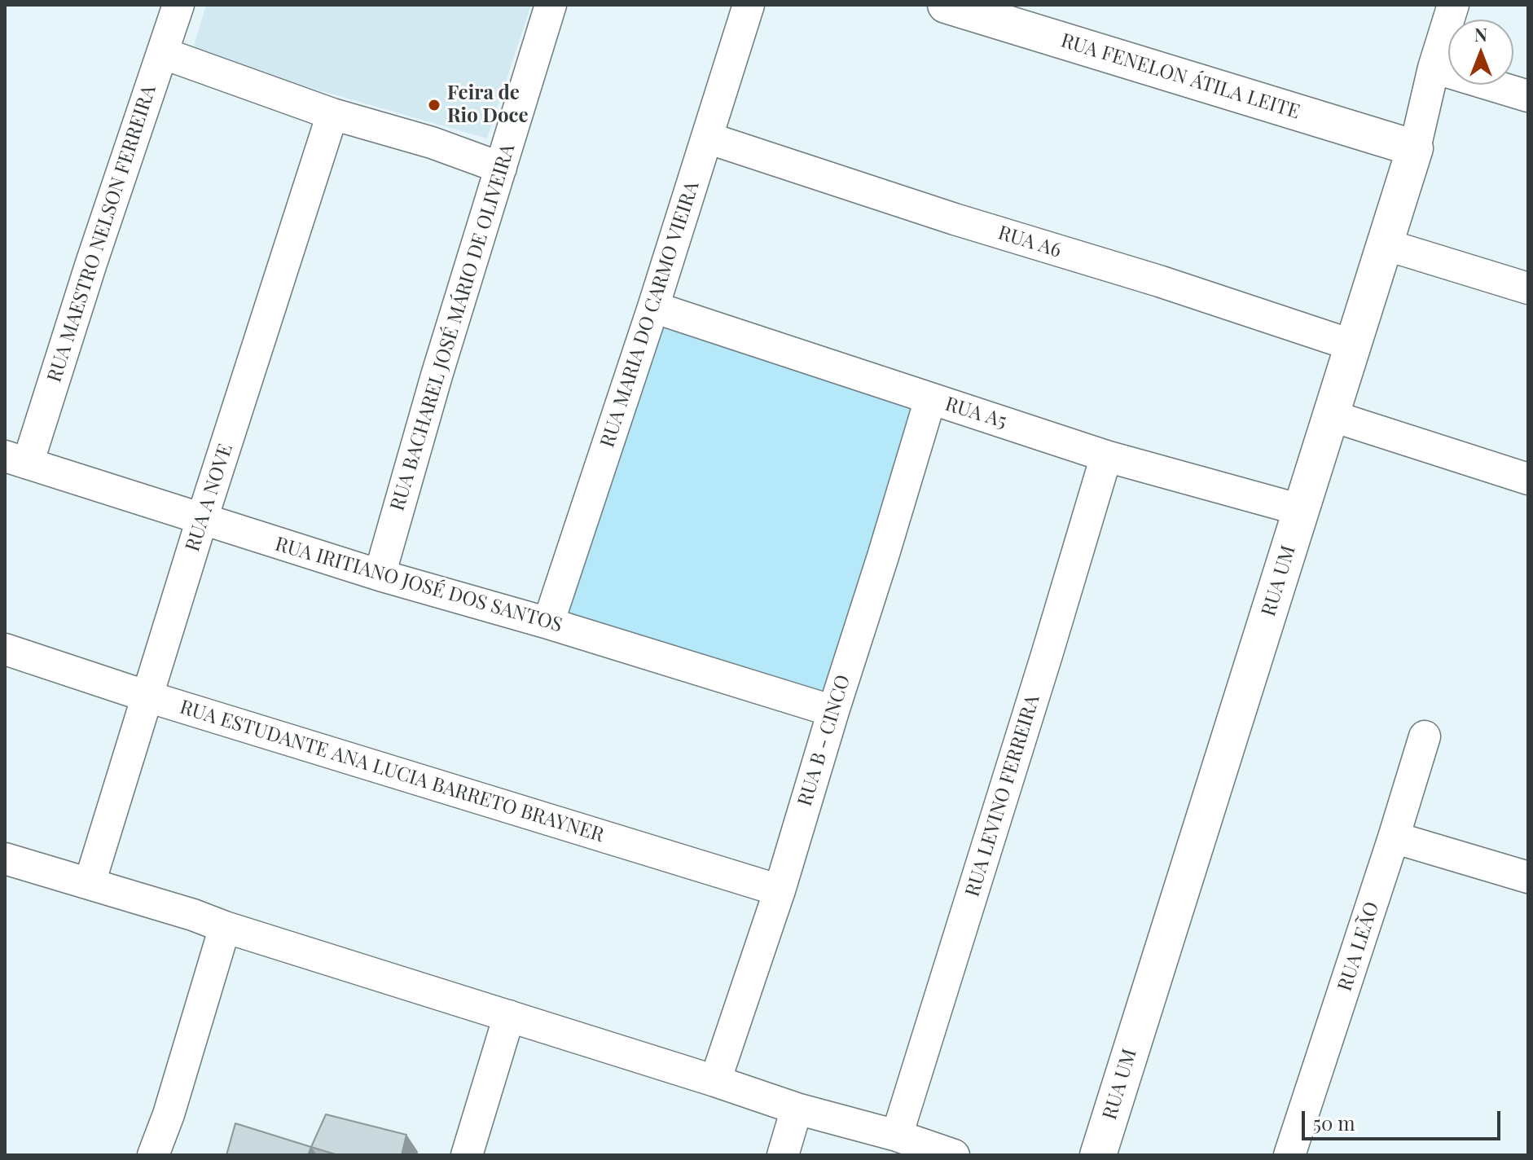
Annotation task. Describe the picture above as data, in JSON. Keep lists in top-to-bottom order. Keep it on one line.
{"streets":{"street":["RUA FENELON ÁTILA LEITE","RUA MAESTRO NELSON FERREIRA","RUA A6","RUA MARIA DO CARMO VIEIRA","RUA BACHAREL JOSÉ MÁRIO DE OLIVEIRA","RUA A5","RUA A NOVE","RUA UM","RUA IRITIANO JOSÉ DOS SANTOS","RUA B - CINCO","RUA ESTUDANTE ANA LUCIA BARRETO BRAYNER","RUA LEVINO FERREIRA","RUA LEÃO"]},"crossings":[["RUA FENELON ÁTILA LEITE","RUA UM"],["RUA MAESTRO NELSON FERREIRA","RUA IRITIANO JOSÉ DOS SANTOS"],["RUA A6","RUA MARIA DO CARMO VIEIRA"],["RUA A6","RUA UM"],["RUA MARIA DO CARMO VIEIRA","RUA A5"],["RUA MARIA DO CARMO VIEIRA","RUA IRITIANO JOSÉ DOS SANTOS"],["RUA BACHAREL JOSÉ MÁRIO DE OLIVEIRA","RUA IRITIANO JOSÉ DOS SANTOS"],["RUA A5","RUA UM"],["RUA A5","RUA B - CINCO"],["RUA A5","RUA LEVINO FERREIRA"],["RUA A NOVE","RUA IRITIANO JOSÉ DOS SANTOS"],["RUA A NOVE","RUA ESTUDANTE ANA LUCIA BARRETO BRAYNER"],["RUA IRITIANO JOSÉ DOS SANTOS","RUA B - CINCO"],["RUA B - CINCO","RUA ESTUDANTE ANA LUCIA BARRETO BRAYNER"]],"places":["Feira de Rio Doce"],"scale_bar":"50 m","north":"top"}
